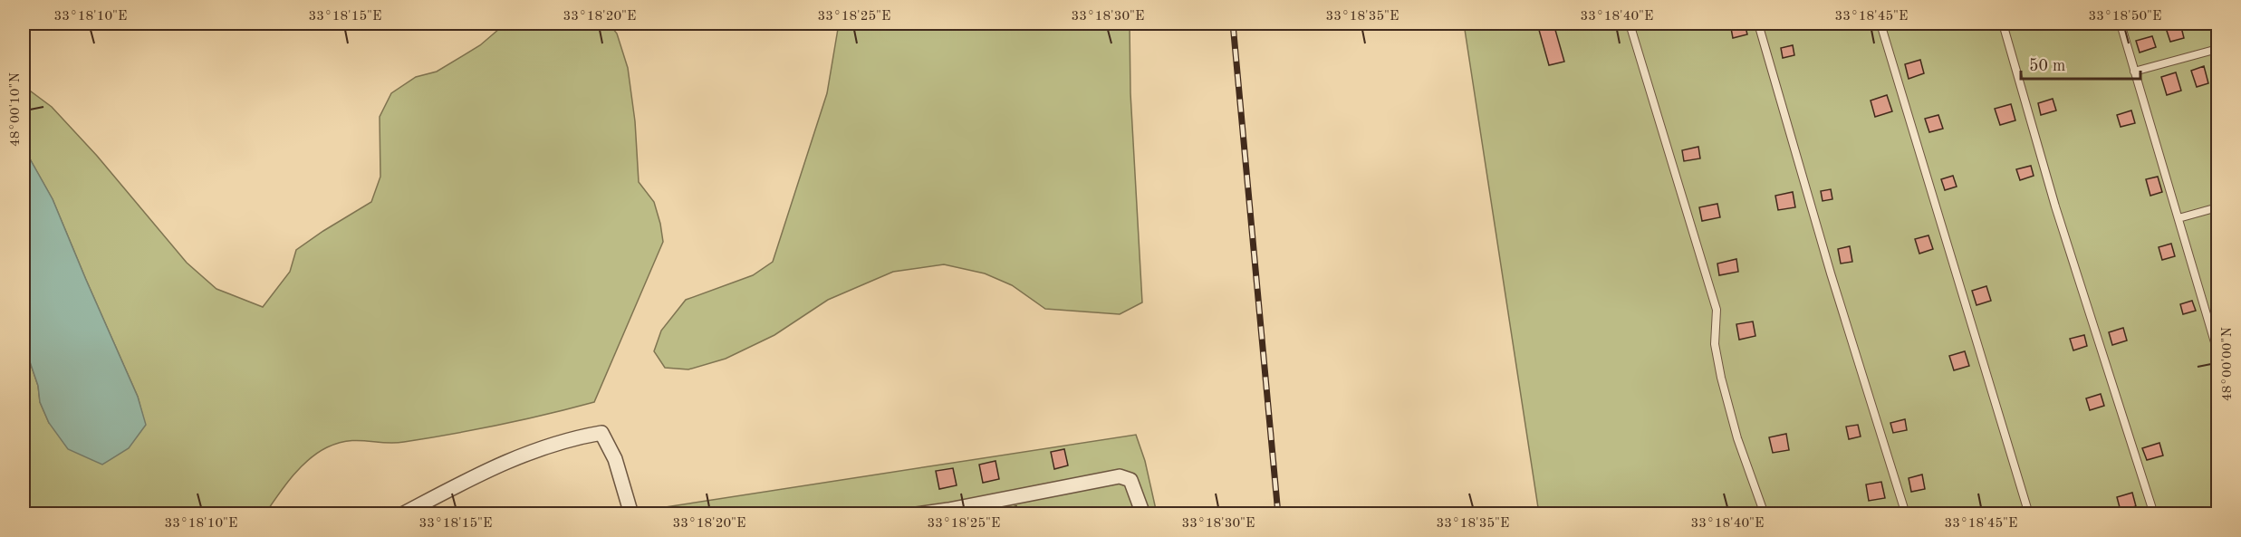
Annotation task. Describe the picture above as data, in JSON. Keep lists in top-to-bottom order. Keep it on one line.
{"scale_bar":"50 m","coordinates":["33°18'10\"E","33°18'15\"E","33°18'20\"E","33°18'25\"E","33°18'30\"E","33°18'35\"E","33°18'40\"E","33°18'45\"E","33°18'50\"E","48°00'10\"N","48°00'00\"N"]}
